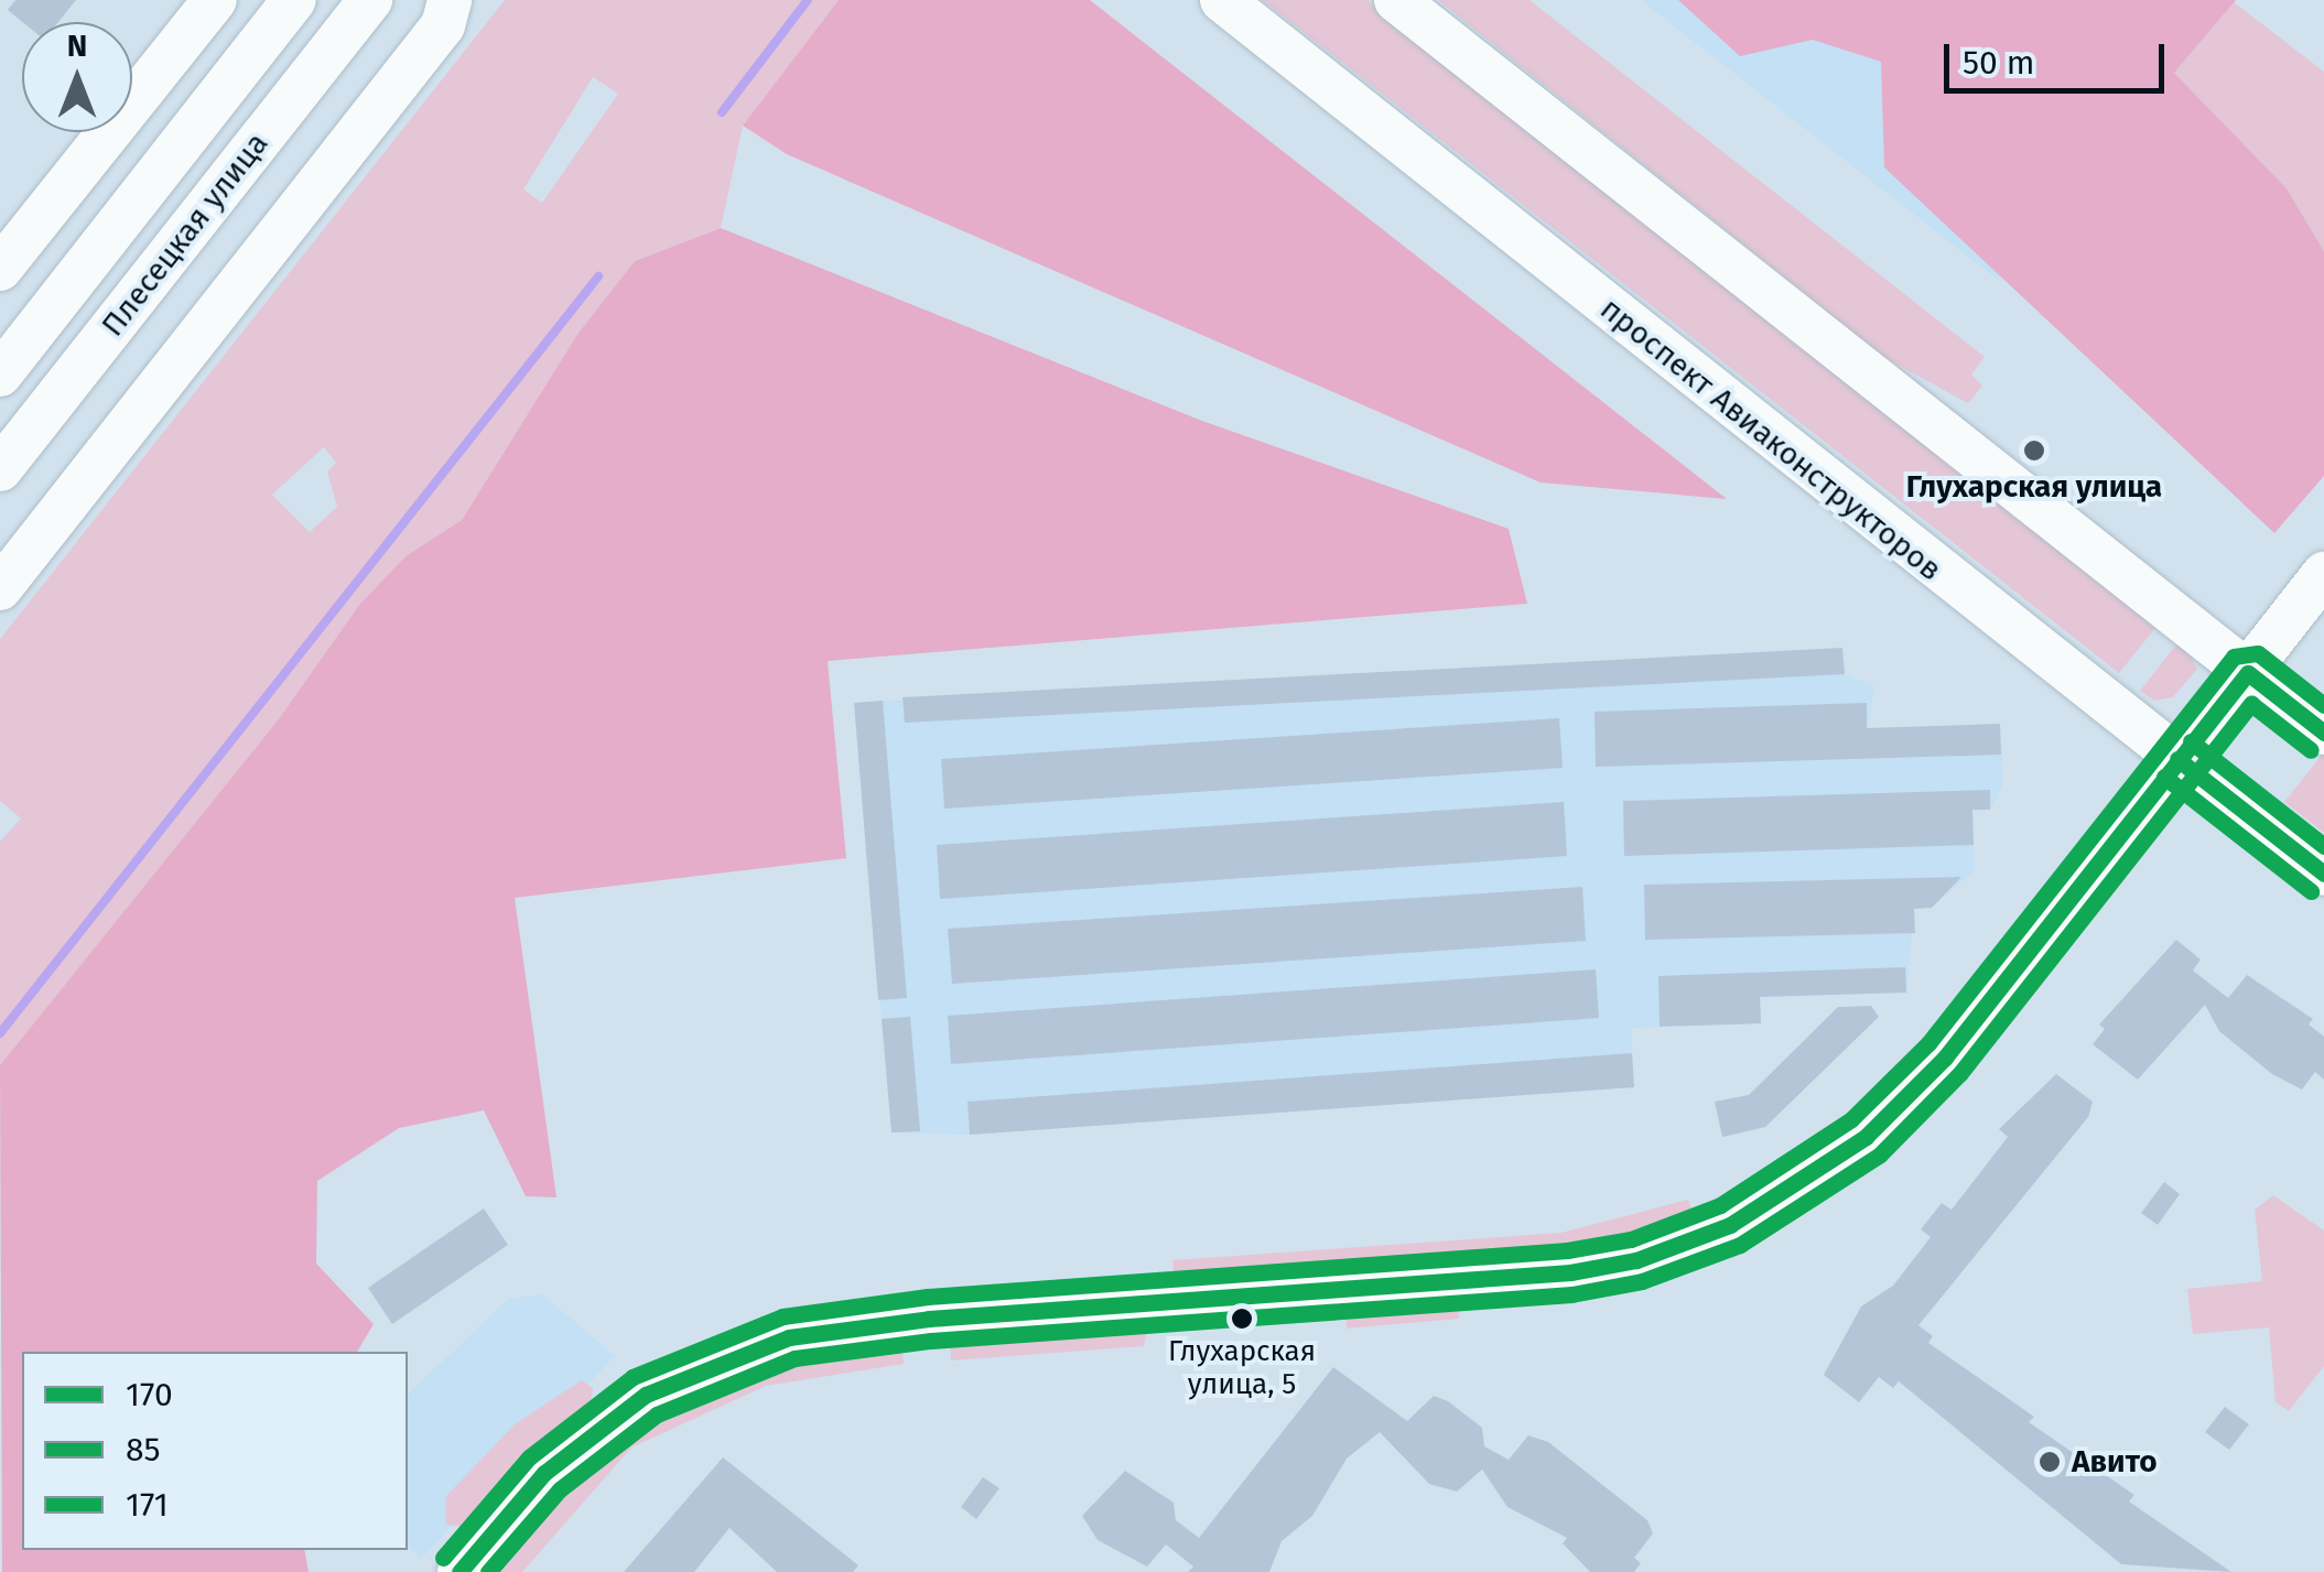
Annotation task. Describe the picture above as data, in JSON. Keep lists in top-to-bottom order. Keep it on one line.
{"streets":{"street":["Плесецкая улица","проспект Авиаконструкторов"]},"places":["Глухарская улица","Глухарская улица, 5","Авито"],"lines":["transit line 171","transit line 170","transit line 85"],"legend":["170","85","171"],"scale_bar":"50 m","north":"top"}
